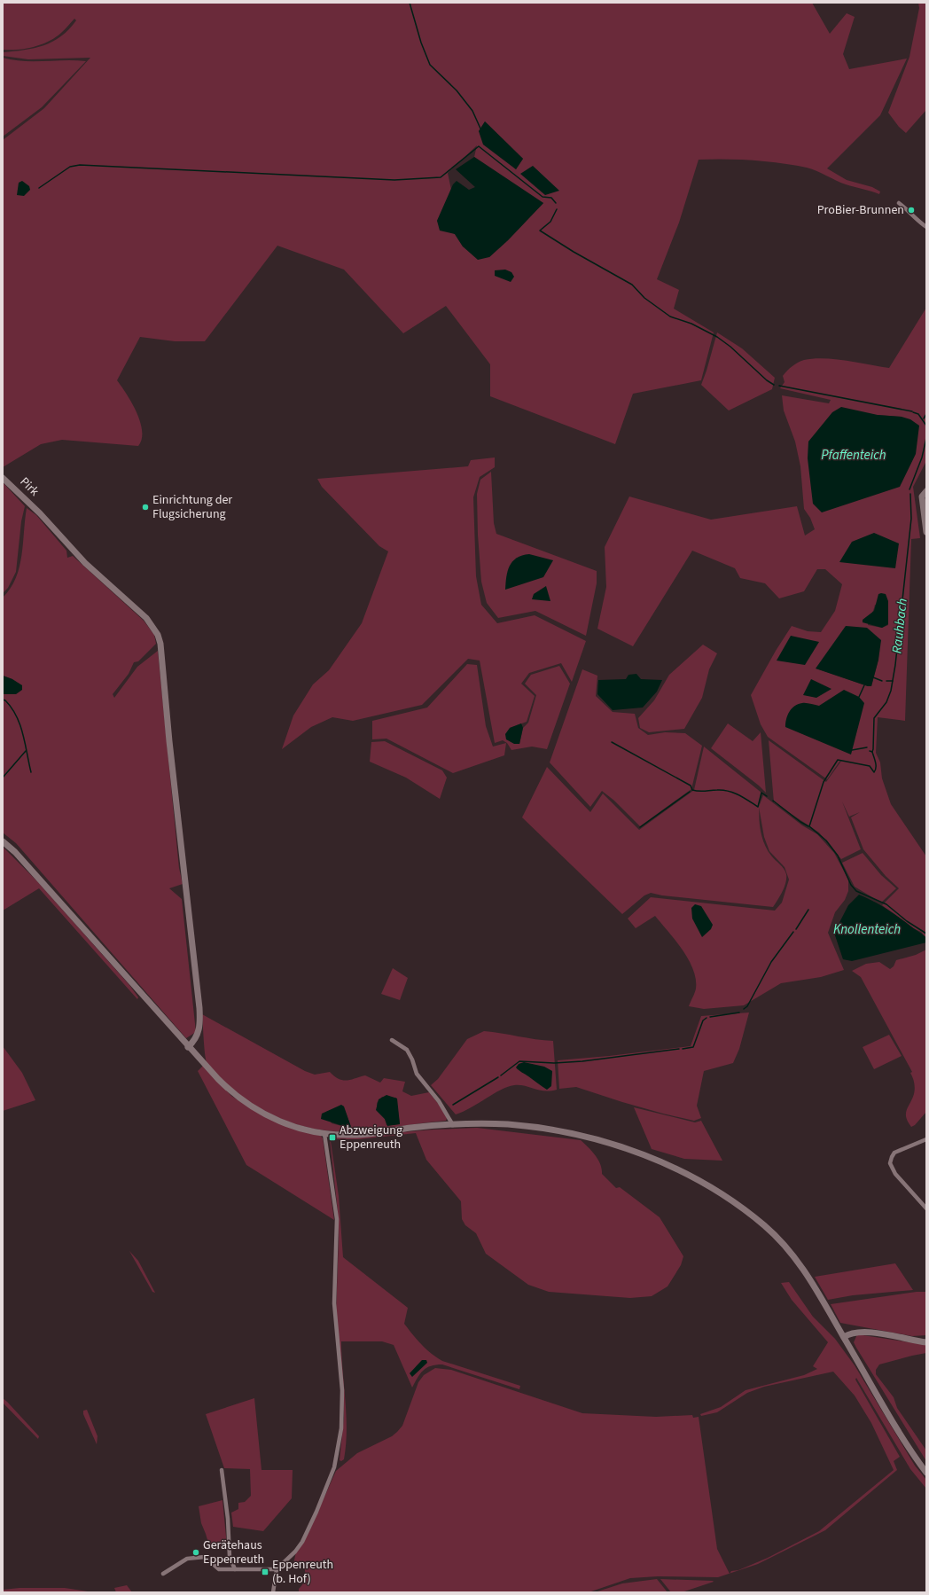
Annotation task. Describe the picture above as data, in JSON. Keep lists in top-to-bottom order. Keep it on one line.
{"streets":{"main road":["Pirk"]},"water":["Pfaffenteich","Rauhbach","Knollenteich"],"places":{"other":["ProBier-Brunnen","Einrichtung der Flugsicherung","Gerätehaus Eppenreuth"],"transit":["Abzweigung Eppenreuth","Eppenreuth (b. Hof)"]}}
